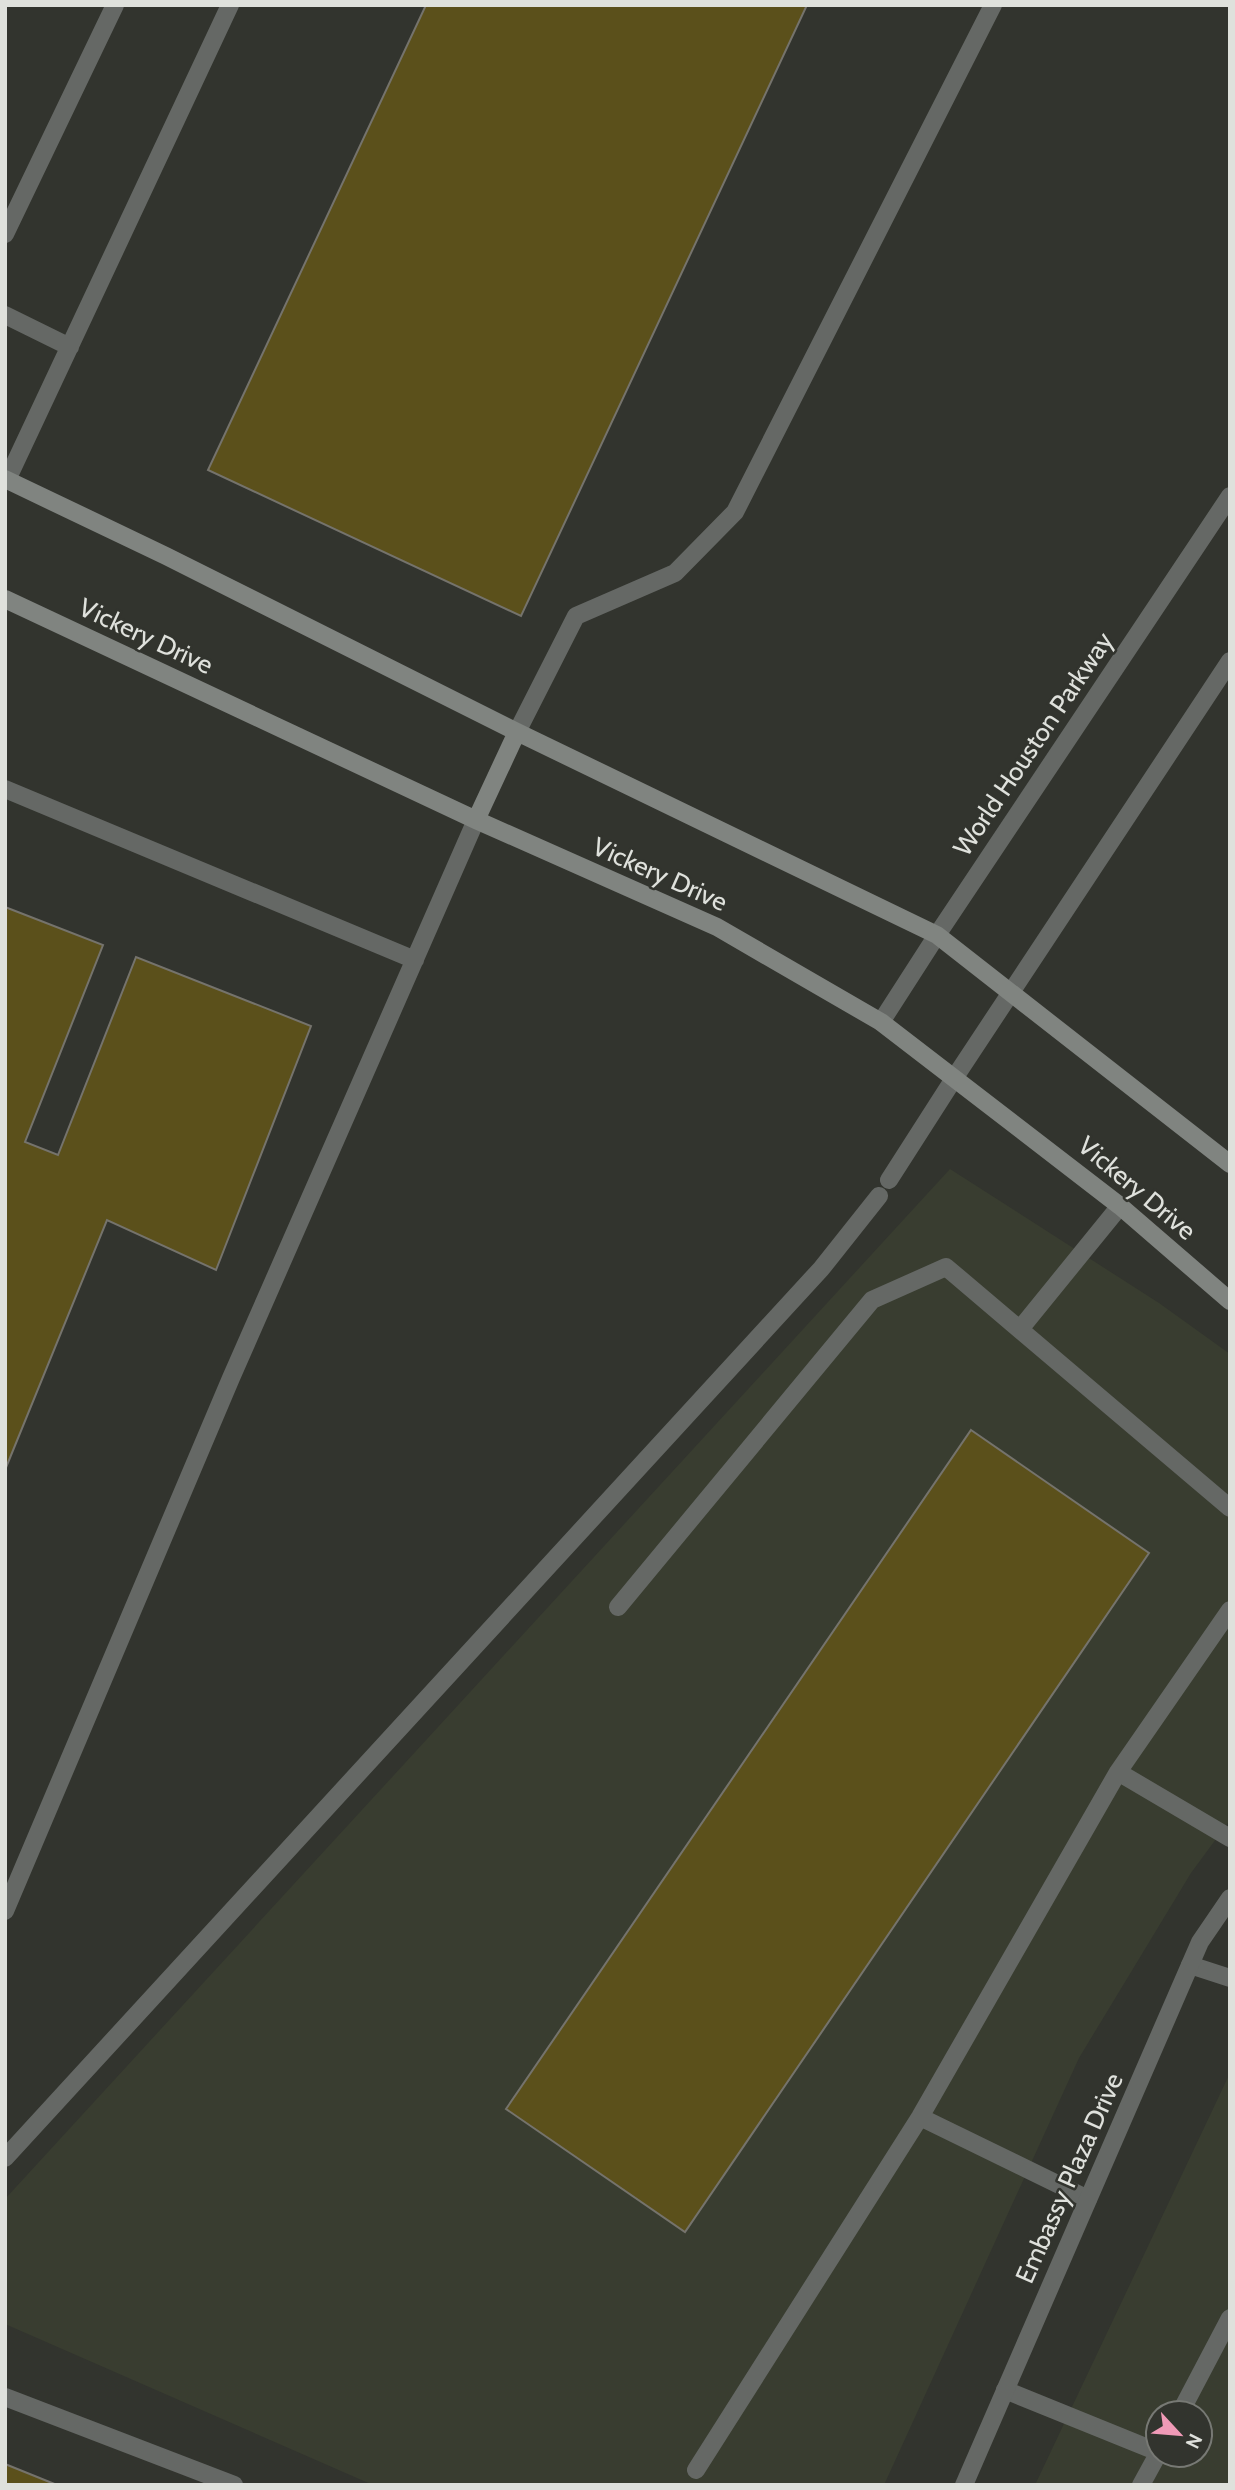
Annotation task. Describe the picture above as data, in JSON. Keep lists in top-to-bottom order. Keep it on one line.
{"streets":{"main road":["Vickery Drive"],"street":["World Houston Parkway","Embassy Plaza Drive"]},"crossings":[["Vickery Drive","World Houston Parkway"]],"north":"bottom right"}
